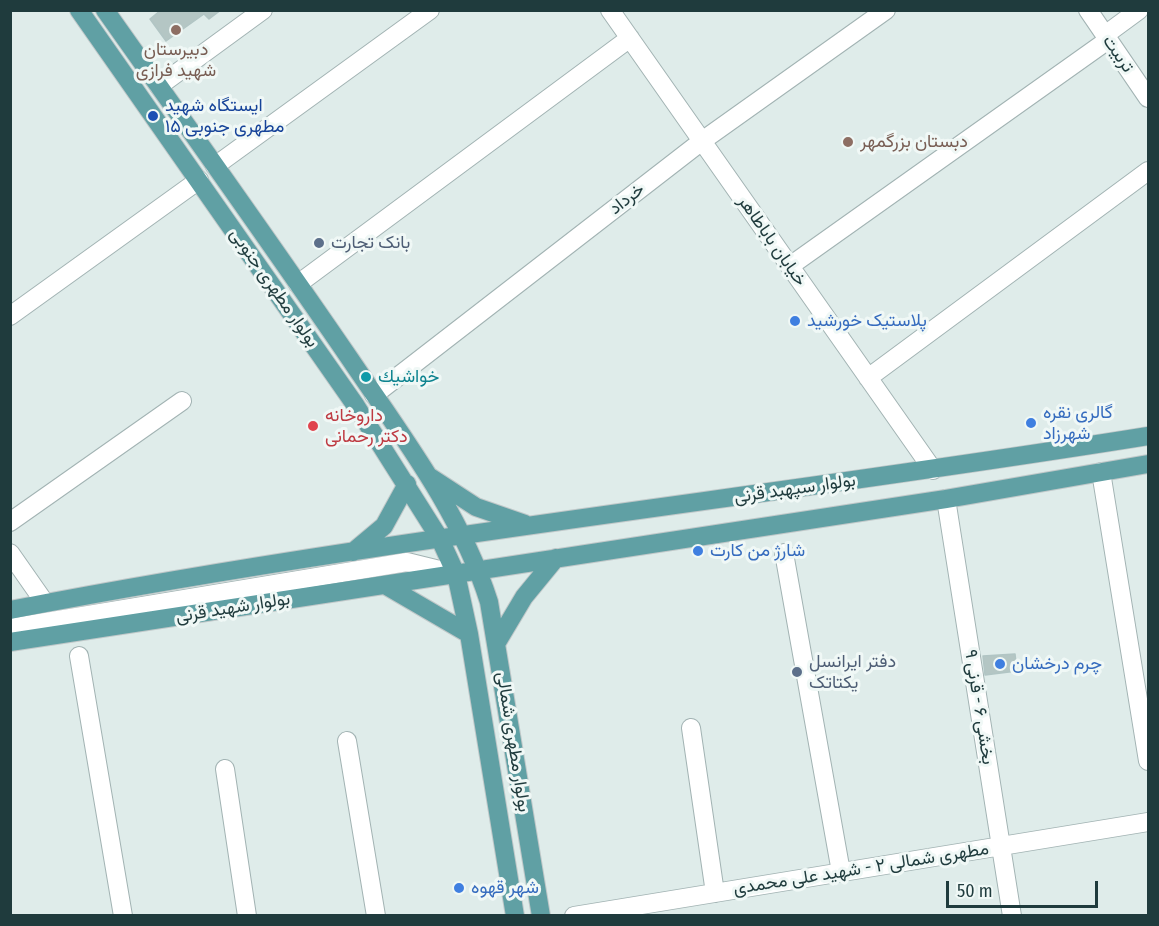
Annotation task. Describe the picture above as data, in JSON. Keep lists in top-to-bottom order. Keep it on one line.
{"streets":{"main road":["بولوار مطهری جنوبی","بولوار سپهبد قرنی","بولوار شهید قرنی","بولوار مطهری شمالی"],"street":["تربیت","خرداد","خیابان باباطاهر","بخشی ۶ - قرنی ۹","مطهری شمالی ۲ - شهید علی محمدی"]},"crossings":[["خرداد","خیابان باباطاهر"],["خرداد","بولوار مطهری جنوبی"],["خیابان باباطاهر","بولوار سپهبد قرنی"],["بولوار مطهری جنوبی","بولوار سپهبد قرنی"],["بولوار مطهری جنوبی","بولوار شهید قرنی"],["بولوار مطهری جنوبی","بولوار مطهری شمالی"],["بولوار سپهبد قرنی","بولوار شهید قرنی"],["بولوار سپهبد قرنی","بخشی ۶ - قرنی ۹"],["بولوار سپهبد قرنی","بولوار مطهری شمالی"],["بولوار شهید قرنی","بولوار مطهری شمالی"],["بخشی ۶ - قرنی ۹","مطهری شمالی ۲ - شهید علی محمدی"]],"places":["دبیرستان شهید فرازی","ایستگاه شهید مطهری جنوبی ۱۵","دبستان بزرگمهر","بانک تجارت","پلاستیک خورشید","خواشيك","گالری نقره شهرزاد","داروخانه دکتر رحمانی","شارژ من کارت","چرم درخشان","دفتر ایرانسل یکتاتک","شهر قهوه"],"scale_bar":"50 m"}
